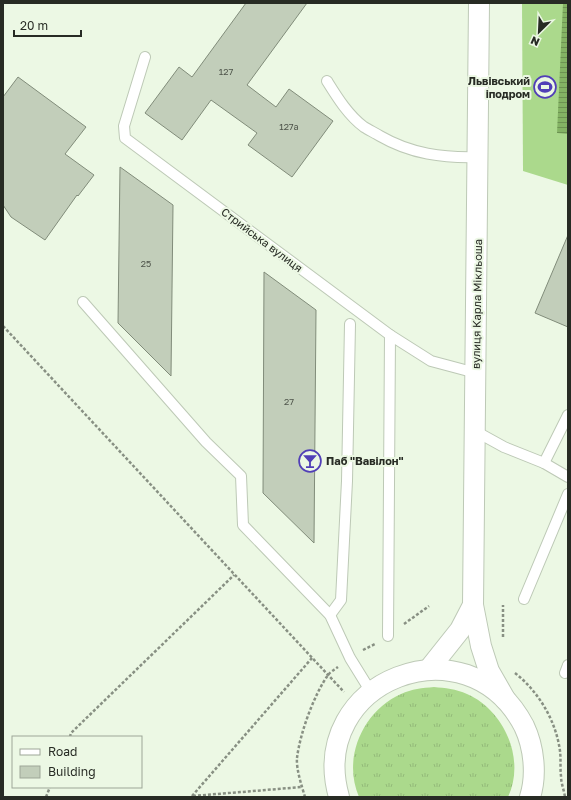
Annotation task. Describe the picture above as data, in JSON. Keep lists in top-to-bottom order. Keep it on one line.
{"streets":{"street":["вулиця Карла Мікльоша"],"lane":["Стрийська вулиця"]},"crossings":[["Стрийська вулиця","вулиця Карла Мікльоша"]],"places":{"sports":["Львівський іподром"],"bar":["Паб \"Вавілон\""]},"house_numbers":["127","127а","25","27"],"legend":["Road","Building"],"scale_bar":"20 m","north":"bottom left"}
